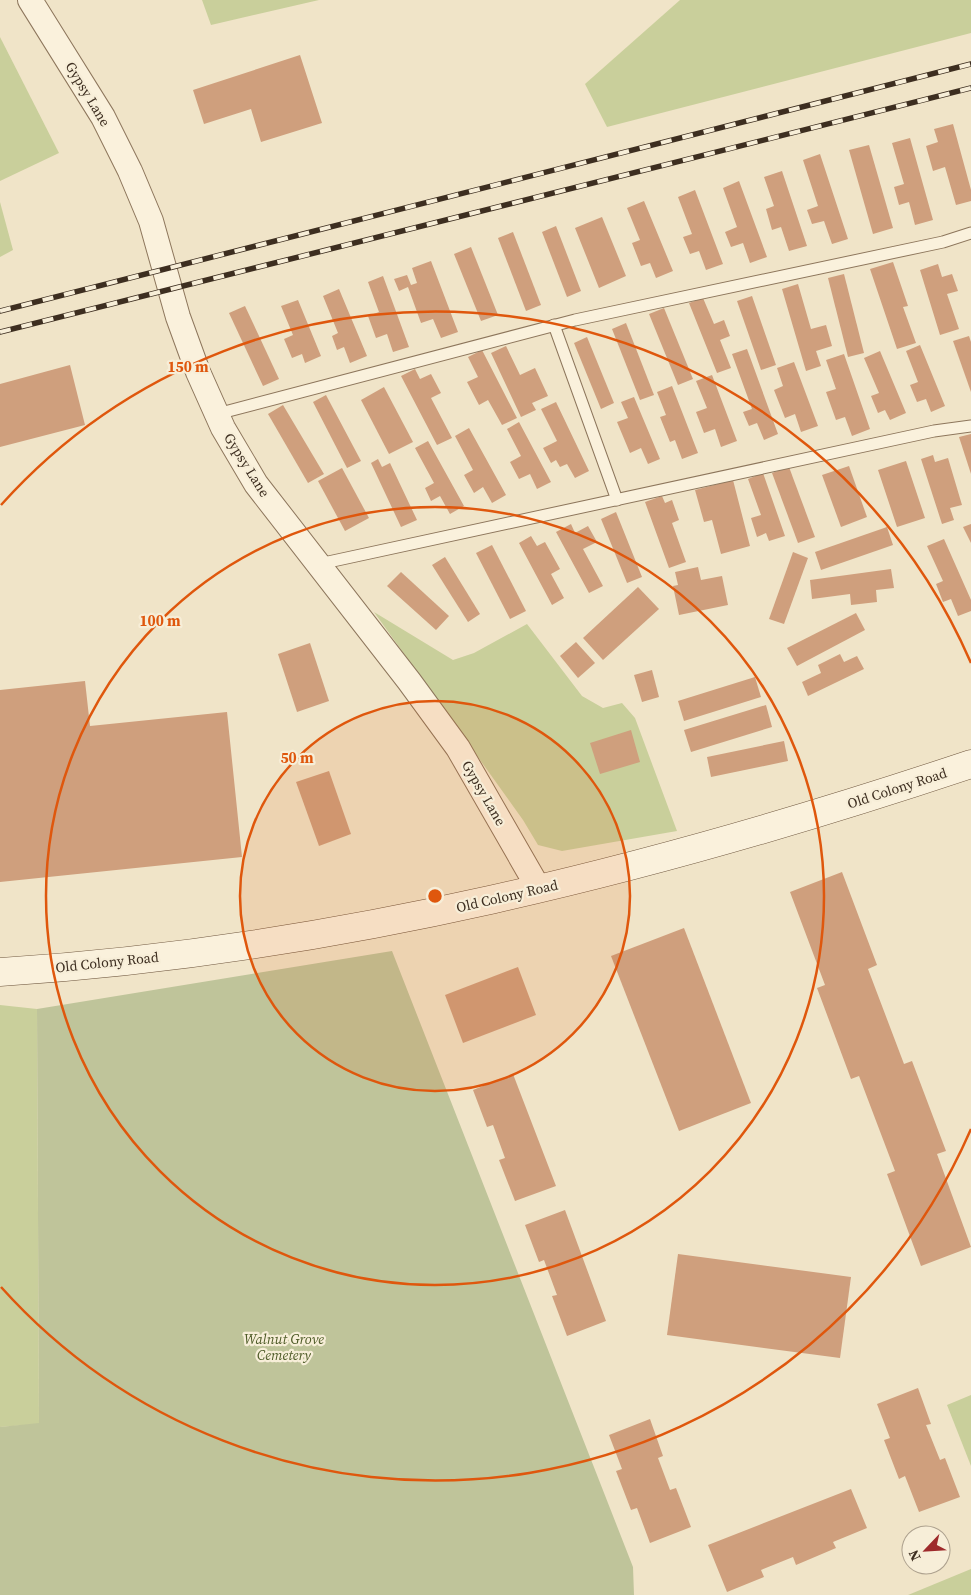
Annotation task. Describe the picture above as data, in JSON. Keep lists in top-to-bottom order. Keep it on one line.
{"streets":{"main road":["Old Colony Road"],"street":["Gypsy Lane"]},"crossings":[["Gypsy Lane","Old Colony Road"]],"parks":["Walnut Grove Cemetery"],"north":"bottom left","rings":["150 m","100 m","50 m"]}
